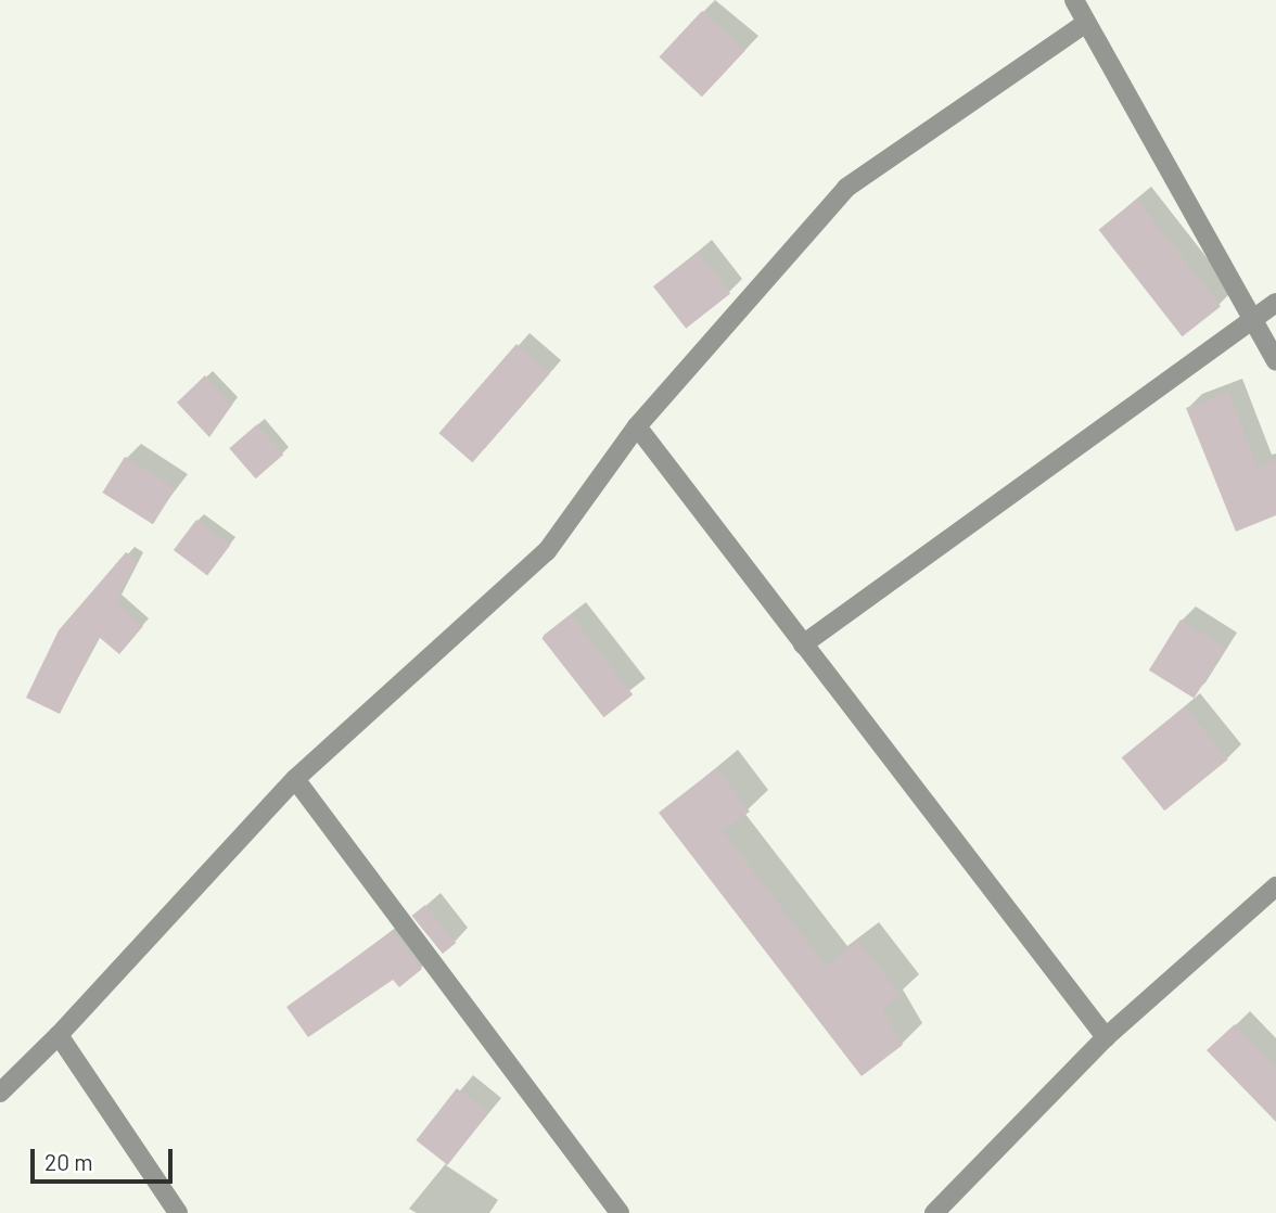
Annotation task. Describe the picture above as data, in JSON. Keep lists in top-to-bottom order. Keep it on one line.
{"scale_bar":"20 m"}
